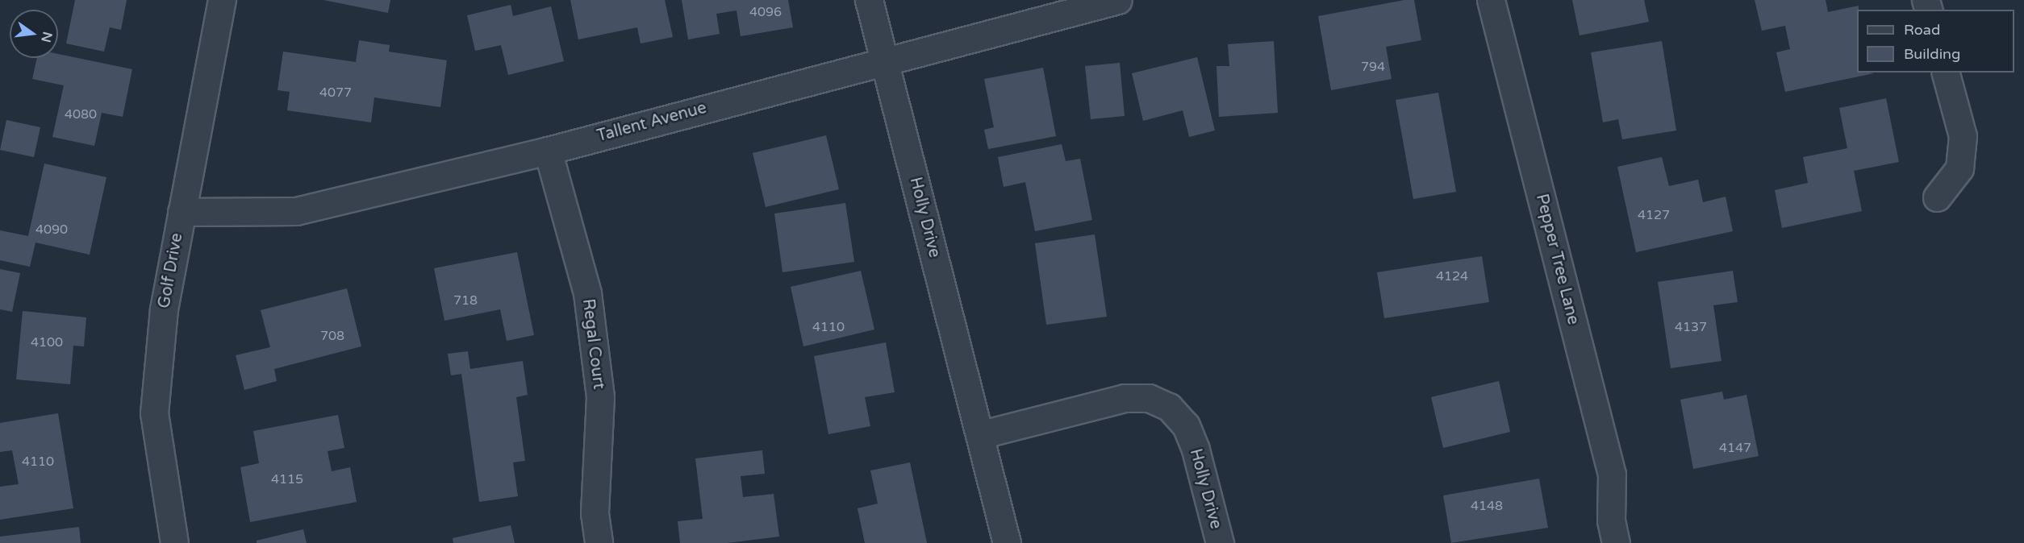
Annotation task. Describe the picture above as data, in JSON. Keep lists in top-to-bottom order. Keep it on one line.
{"streets":{"street":["Tallent Avenue","Holly Drive","Pepper Tree Lane","Golf Drive","Regal Court"]},"crossings":[["Tallent Avenue","Holly Drive"],["Tallent Avenue","Golf Drive"],["Tallent Avenue","Regal Court"]],"house_numbers":["4096","794","4077","4080","4127","4090","4124","718","4110","4137","708","4100","4147","4110","4115","4148"],"legend":["Road","Building"],"north":"right"}
